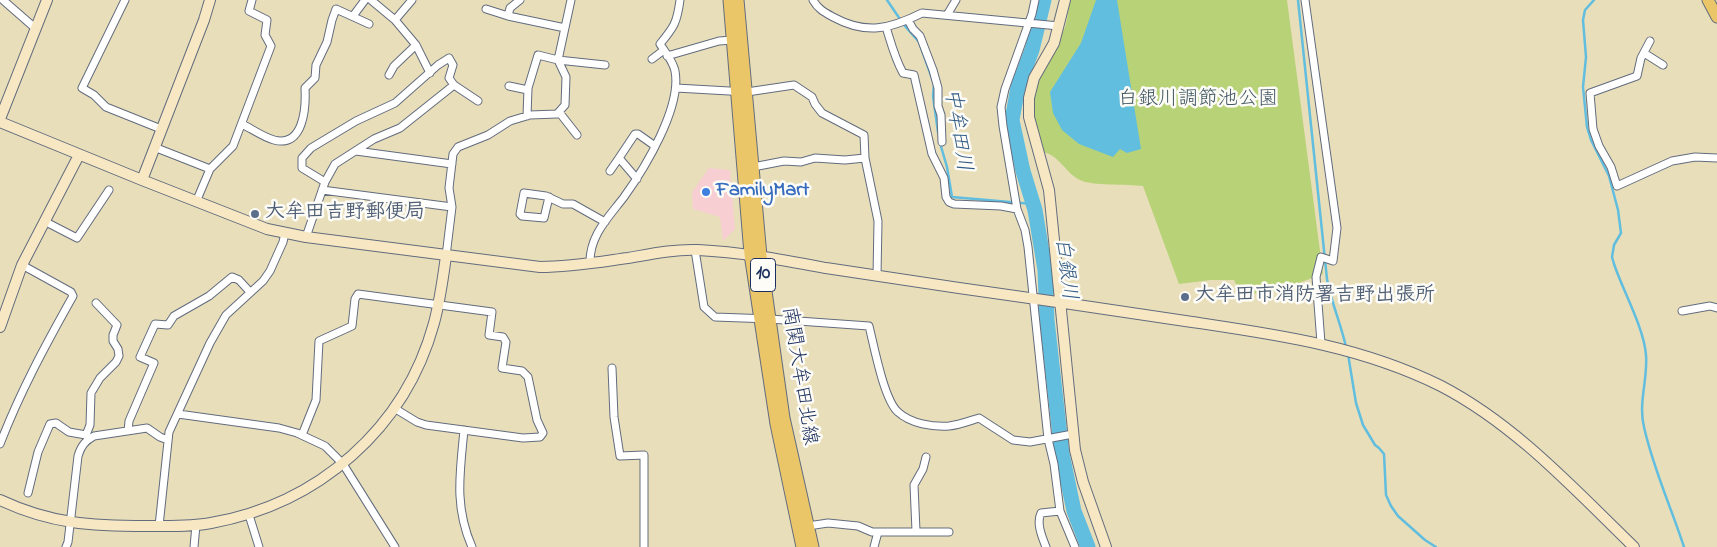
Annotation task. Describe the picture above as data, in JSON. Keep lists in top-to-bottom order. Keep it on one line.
{"streets":{"main road":["10","南関大牟田北線"]},"water":["中牟田川","白銀川"],"parks":["白銀川調節池公園"],"places":["FamilyMart","大牟田吉野郵便局","大牟田市消防署吉野出張所"]}
